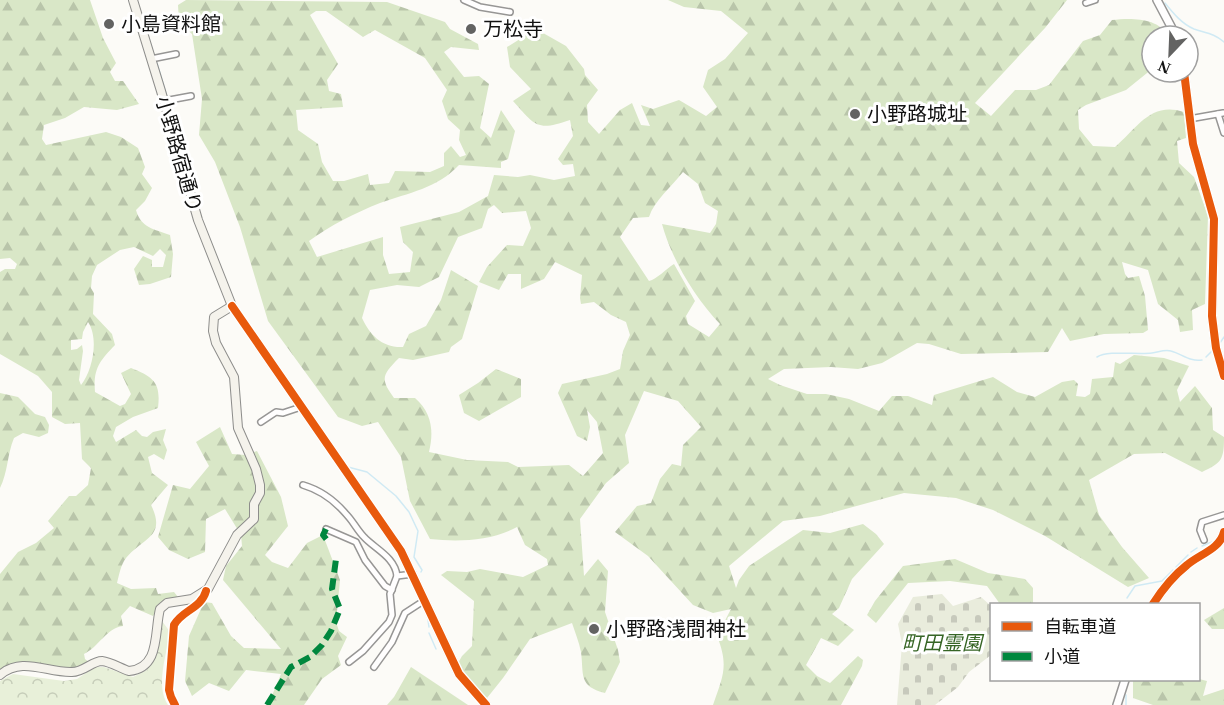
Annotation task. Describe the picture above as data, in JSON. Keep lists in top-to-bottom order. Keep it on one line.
{"streets":{"main road":["小野路宿通り"]},"parks":["町田霊園"],"places":["小島資料館","万松寺","小野路城址","小野路浅間神社"],"legend":["自転車道","小道"],"north":"bottom left"}
